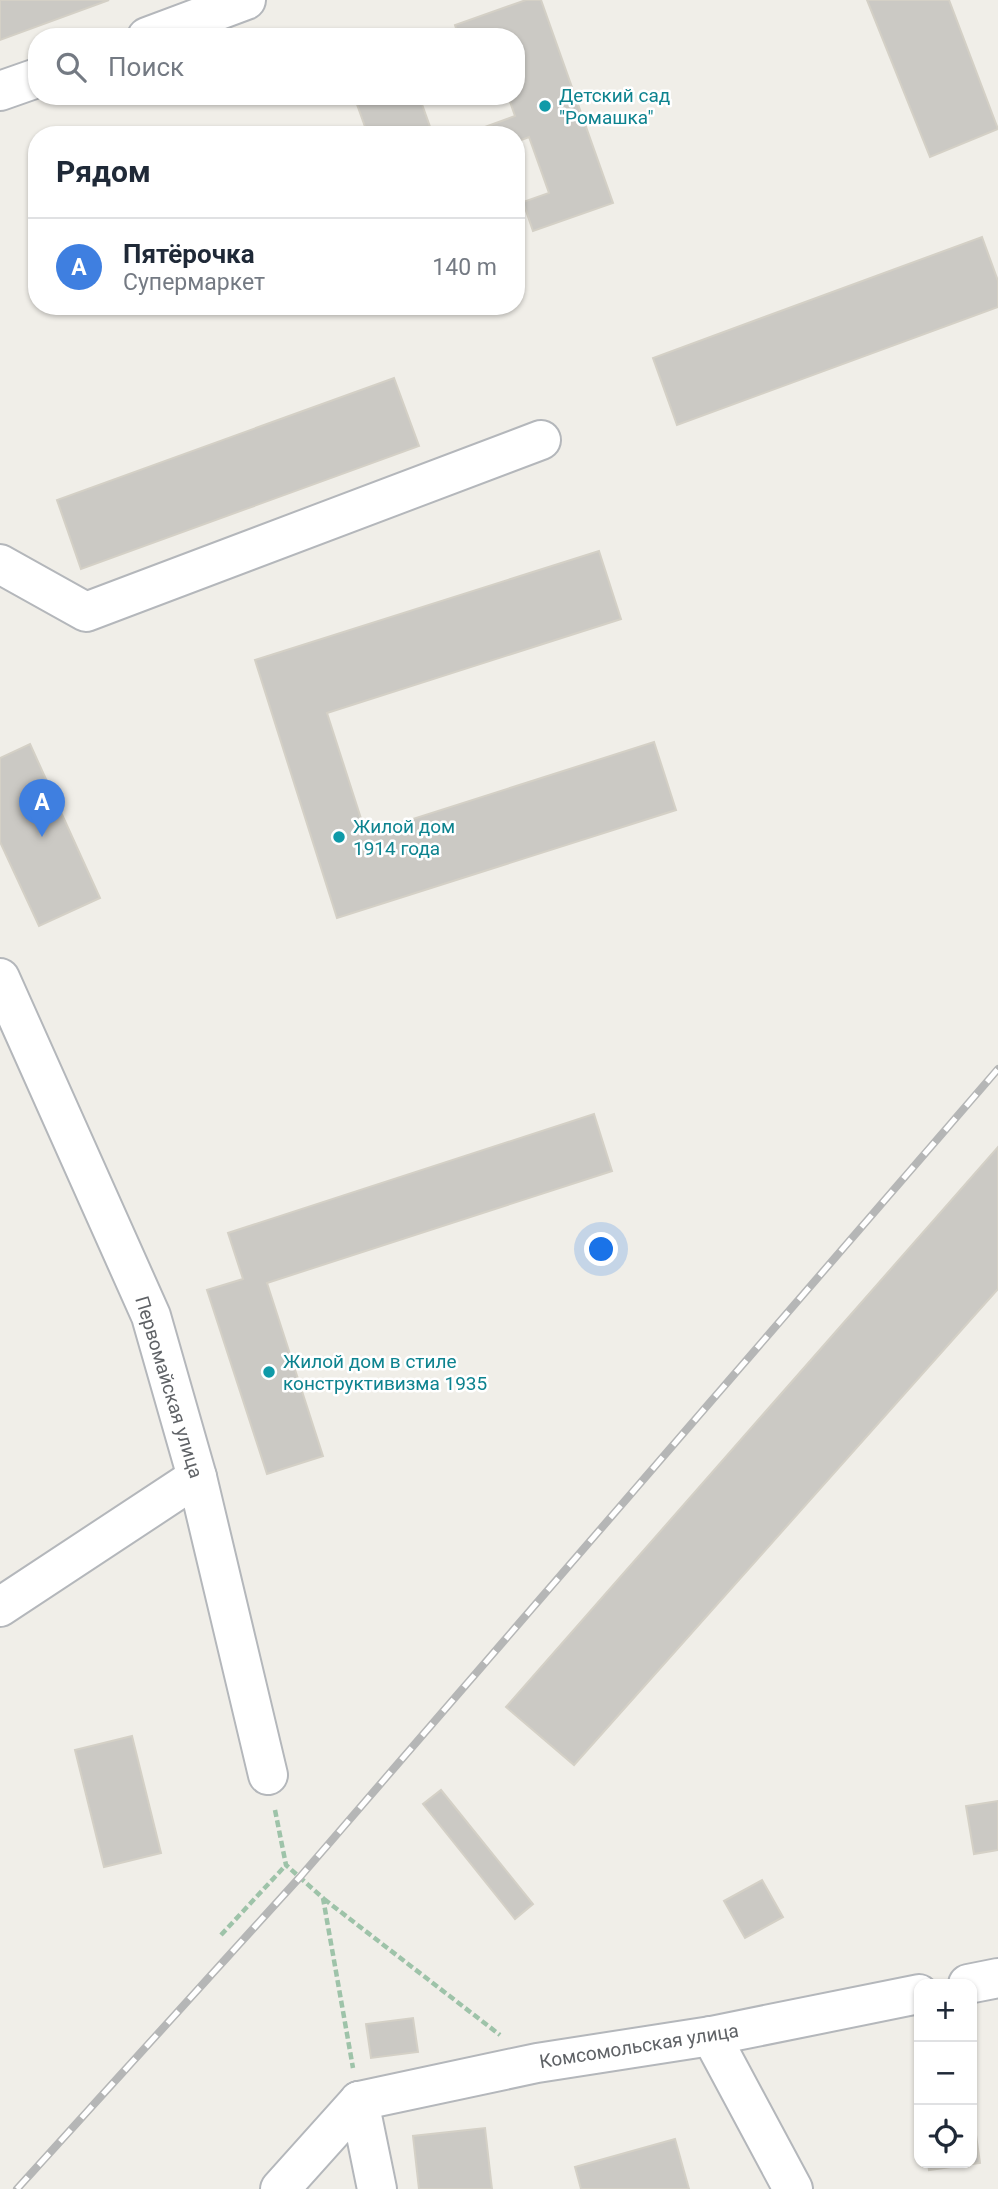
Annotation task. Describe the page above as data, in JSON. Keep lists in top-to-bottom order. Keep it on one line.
{"streets":{"street":["Первомайская улица","Комсомольская улица"]},"places":["Детский сад \"Ромашка\"","Жилой дом 1914 года","Жилой дом в стиле конструктивизма 1935"],"page":{"search":"Поиск","heading":"Рядом","list":[{"mark":"A","name":"Пятёрочка","note":"Супермаркет","value":"140 m"}],"pins":"A","map_buttons":["+","−"]}}
